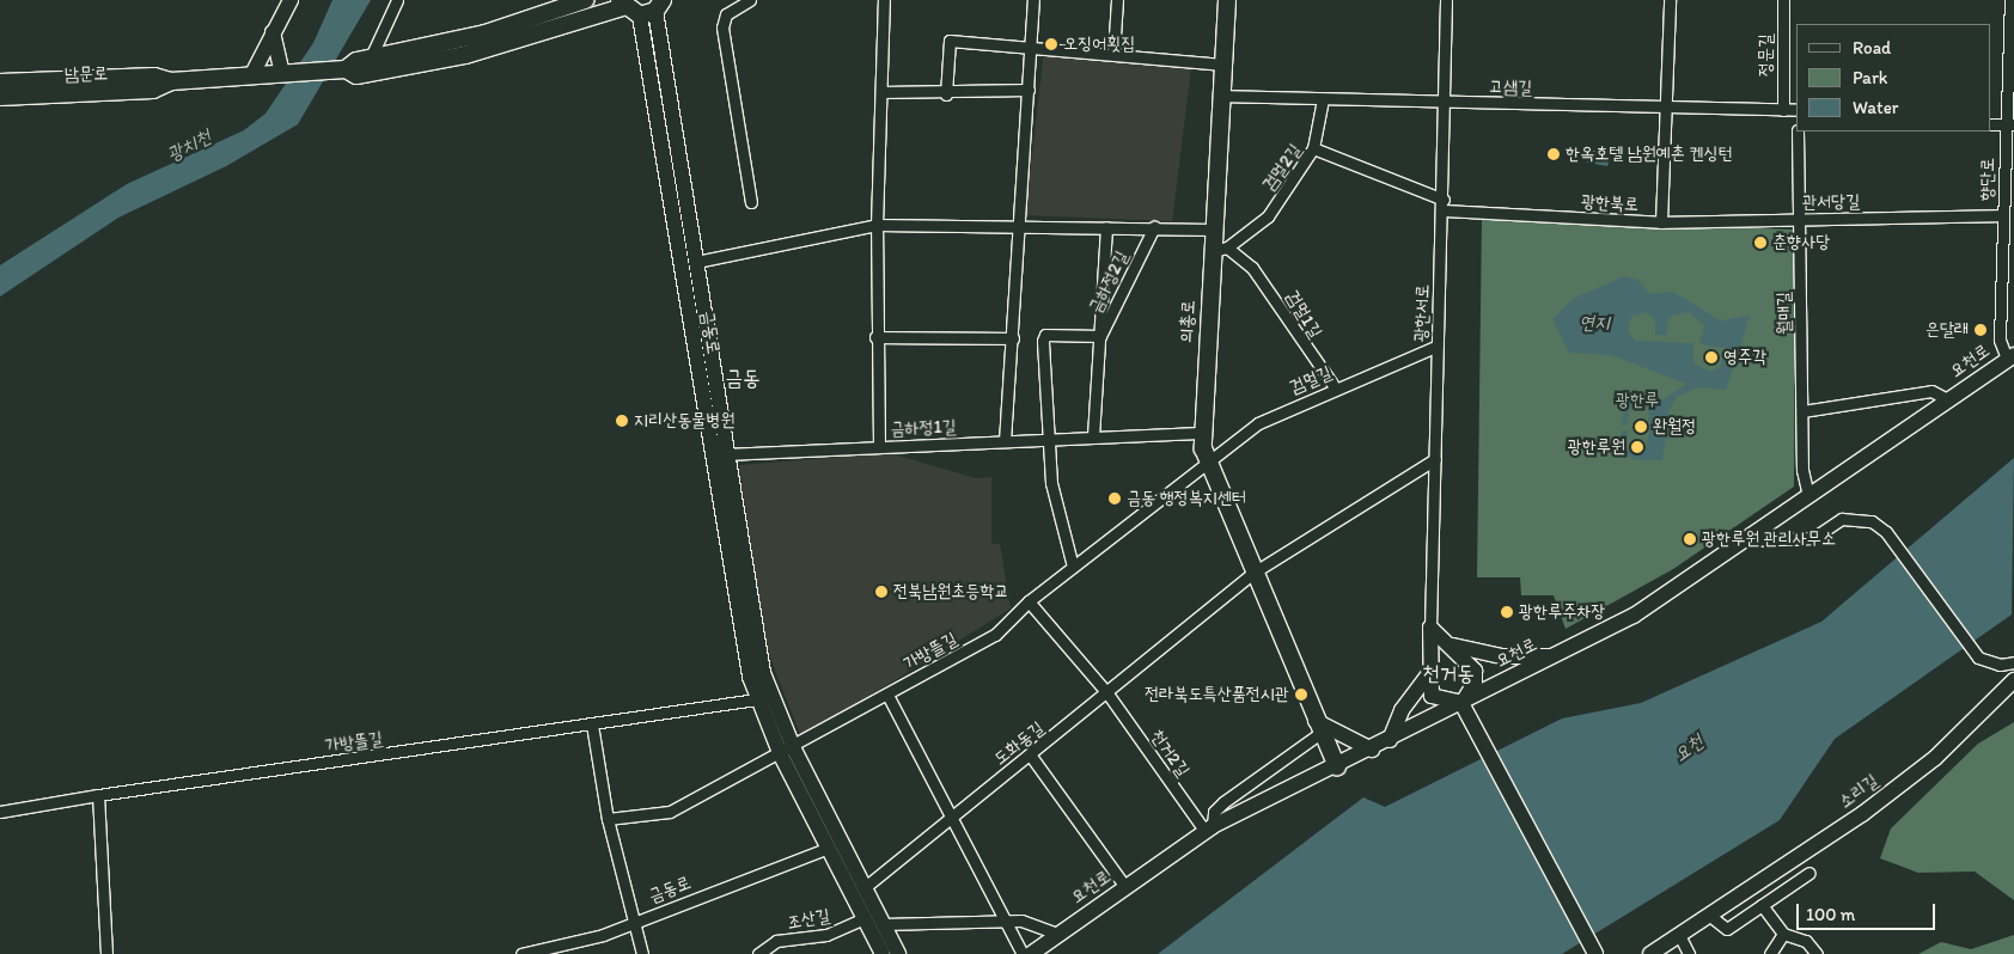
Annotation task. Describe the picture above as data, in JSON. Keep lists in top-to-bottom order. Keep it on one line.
{"streets":{"main road":["남문로","의총로"],"street":["정문길","고샘길","검멀2길","향단로","관서당길","광한북로","금하정2길","광한서로","월매길","검멀1길","금동로","요천로","검멀길","금하정1길","가방뜰길","도화동길","천거2길","소리길","조산길"]},"crossings":[["정문길","고샘길"],["고샘길","광한북로"],["고샘길","광한서로"],["고샘길","의총로"],["검멀2길","광한북로"],["검멀2길","광한서로"],["검멀2길","검멀1길"],["검멀2길","의총로"],["향단로","관서당길"],["향단로","요천로"],["관서당길","광한북로"],["관서당길","월매길"],["광한북로","광한서로"],["금하정2길","의총로"],["광한서로","검멀길"],["월매길","요천로"],["검멀1길","의총로"],["검멀1길","검멀길"],["의총로","요천로"],["의총로","검멀길"],["의총로","가방뜰길"],["의총로","도화동길"],["금동로","가방뜰길"],["금동로","도화동길"],["금동로","조산길"],["요천로","천거2길"],["검멀길","가방뜰길"],["도화동길","천거2길"]],"districts":["금동","천거동"],"water":["광치천","연지","요천"],"parks":["광한루"],"places":["오징어횟집","한옥호텔 남원예촌 켄싱턴","춘향사당","은달래","영주각","지리산동물병원","완월정","광한루원","금동 행정복지센터","광한루원 관리사무소","전북남원초등학교","광한루주차장","전라북도특산품전시관"],"legend":["Road","Park","Water"],"scale_bar":"100 m"}
